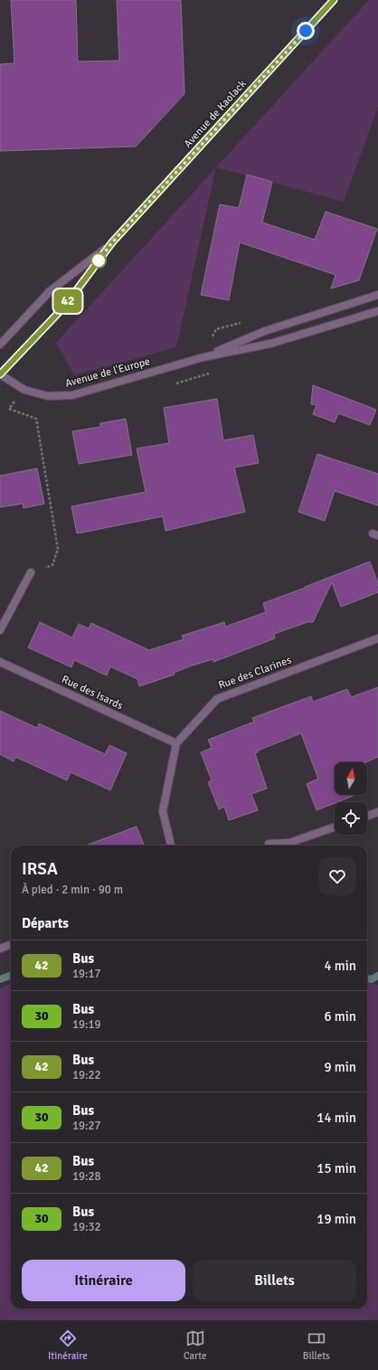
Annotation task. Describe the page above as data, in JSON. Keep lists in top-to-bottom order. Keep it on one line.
{"streets":{"street":["Avenue de Kaolack","Avenue de l'Europe","Rue des Clarines","Rue des Isards"]},"crossings":[["Avenue de Kaolack","Avenue de l'Europe"],["Rue des Clarines","Rue des Isards"]],"lines":["bus line 42"],"north":"top","page":{"on_map":"42","heading":[["IRSA","À pied · 2 min · 90 m"],"Départs"],"list":[{"mark":"42","name":"Bus","note":"19:17","value":"4 min"},{"mark":"30","name":"Bus","note":"19:19","value":"6 min"},{"mark":"42","name":"Bus","note":"19:22","value":"9 min"},{"mark":"30","name":"Bus","note":"19:27","value":"14 min"},{"mark":"42","name":"Bus","note":"19:28","value":"15 min"},{"mark":"30","name":"Bus","note":"19:32","value":"19 min"}],"buttons":["Itinéraire","Billets"],"tabs":["Itinéraire","Carte","Billets"]}}
